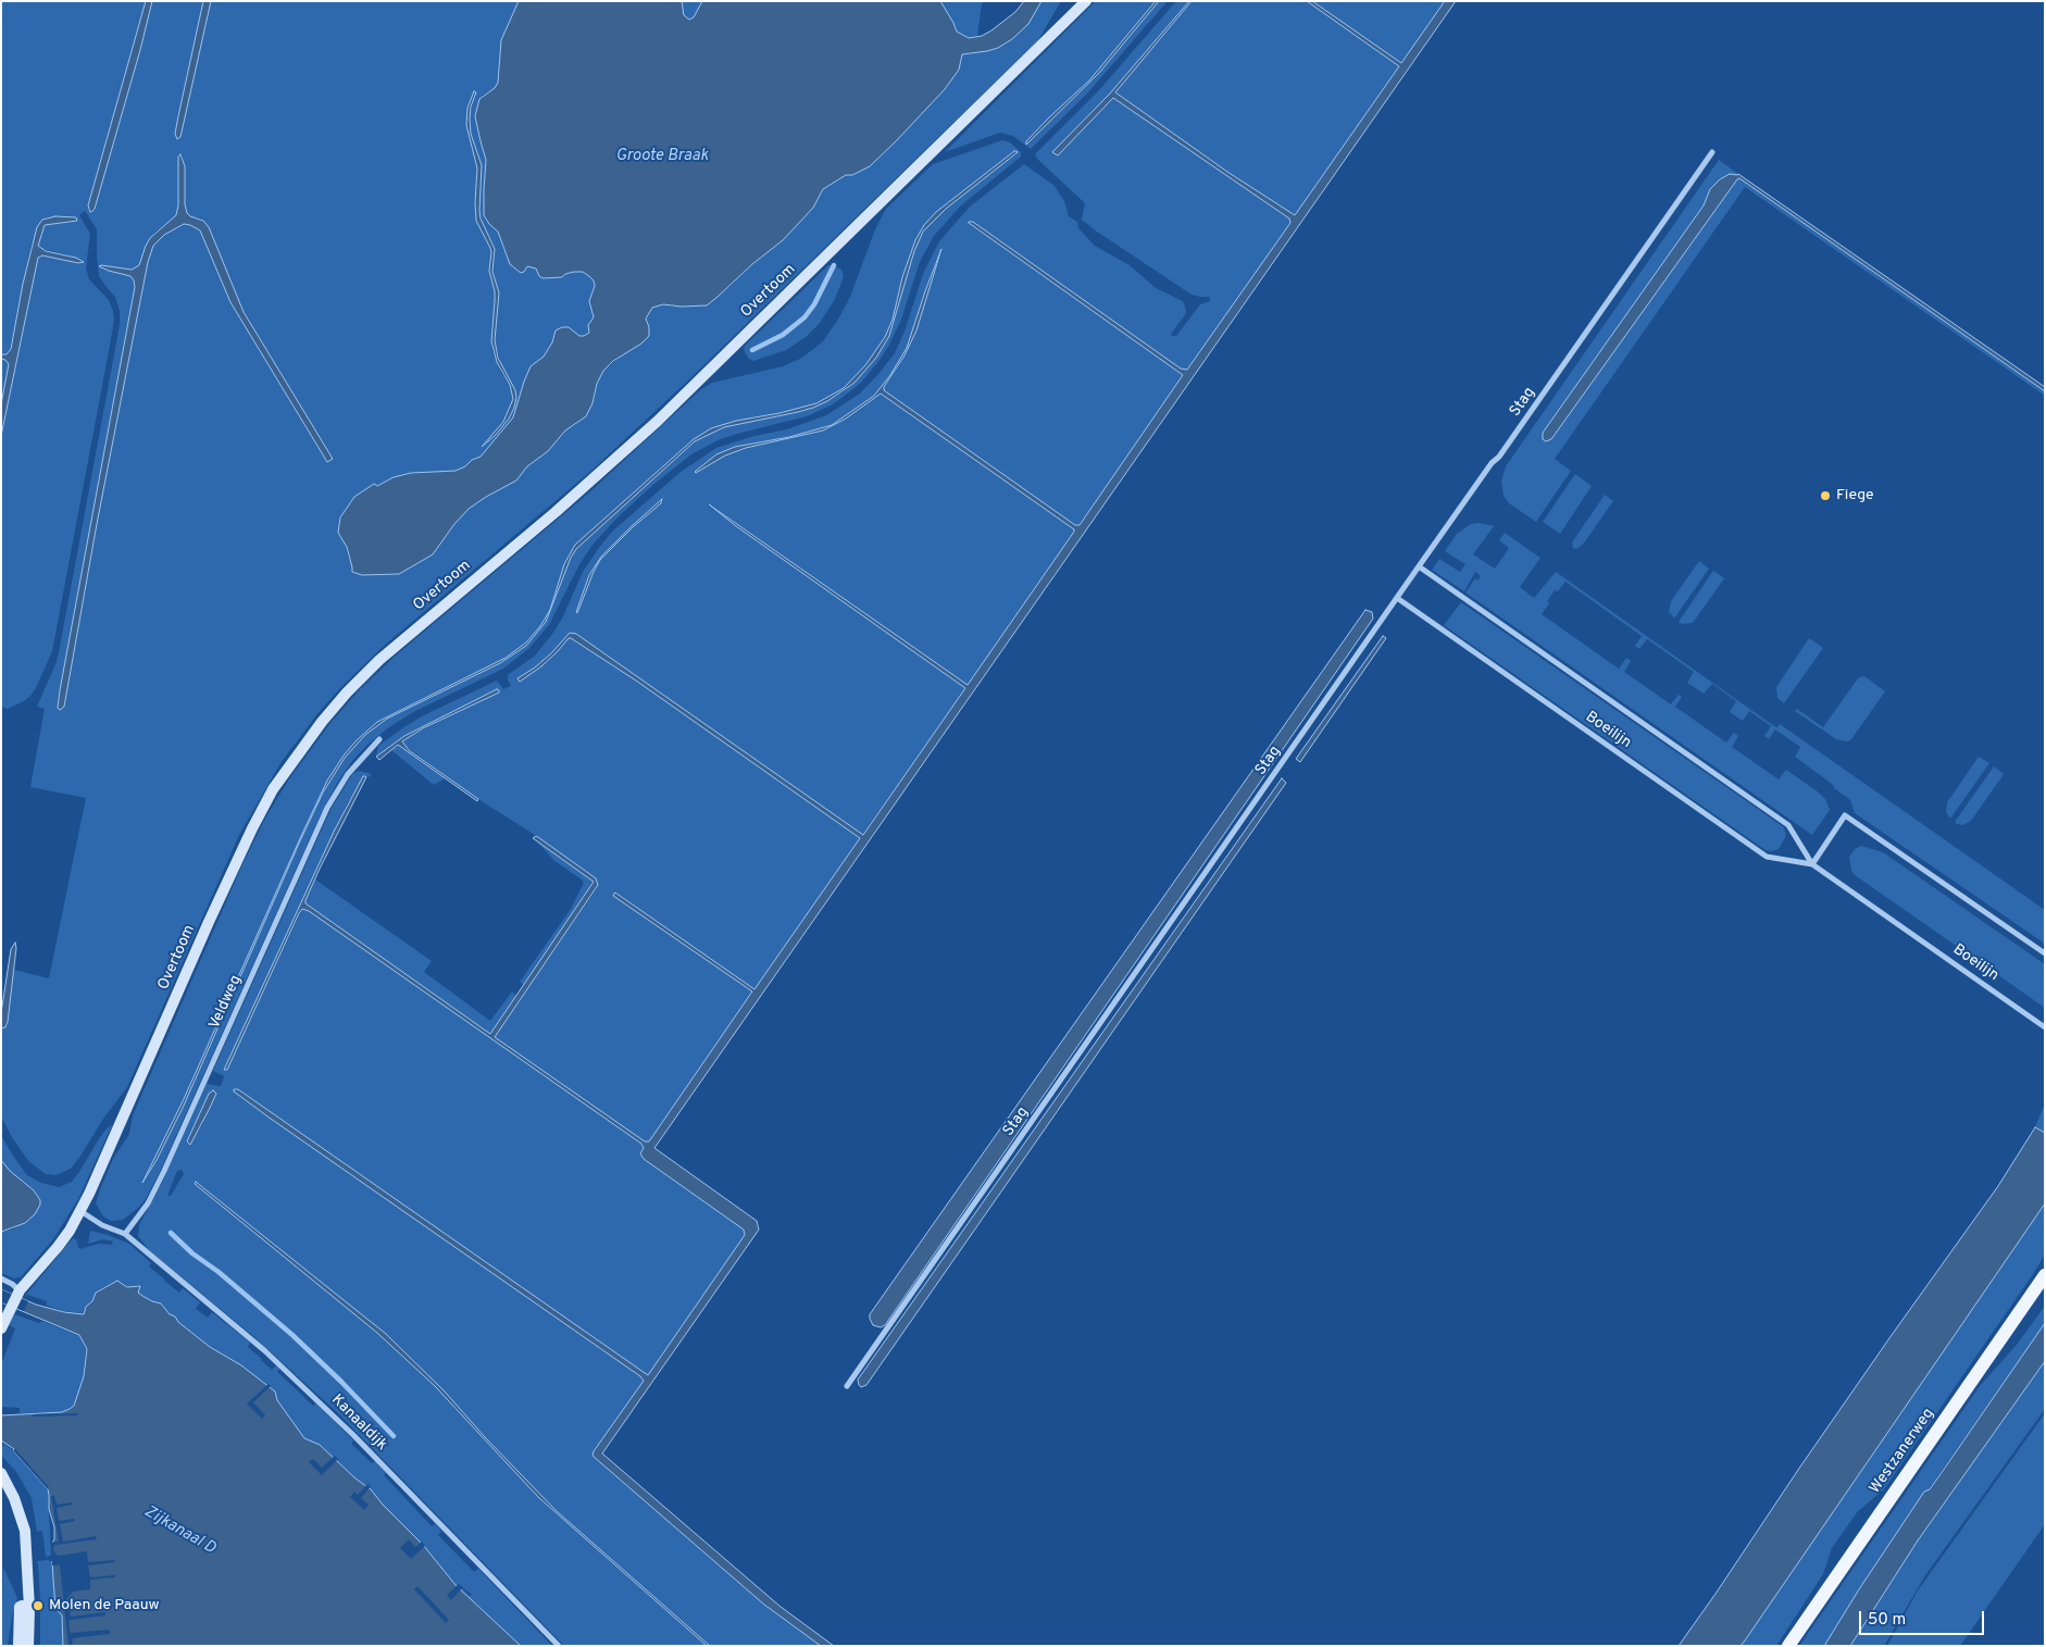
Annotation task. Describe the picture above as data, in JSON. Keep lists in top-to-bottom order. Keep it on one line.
{"streets":{"main road":["Westzanerweg"],"street":["Overtoom","Stag","Boeilijn","Veldweg","Kanaaldijk"]},"crossings":[["Stag","Boeilijn"],["Veldweg","Kanaaldijk"]],"water":["Groote Braak","Zijkanaal D"],"places":["Fiege","Molen de Paauw"],"scale_bar":"50 m"}
